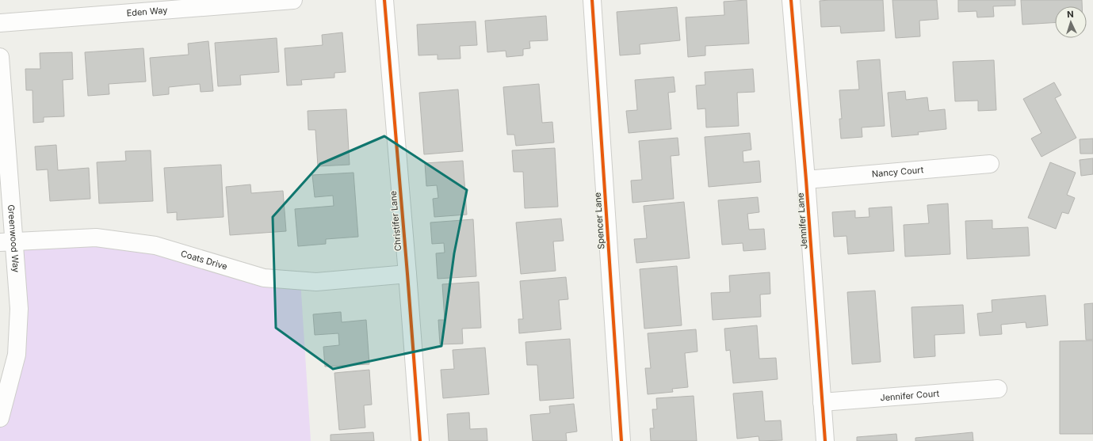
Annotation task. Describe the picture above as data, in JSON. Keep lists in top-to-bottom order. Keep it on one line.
{"streets":{"street":["Eden Way","Nancy Court","Christifer Lane","Spencer Lane","Jennifer Lane","Greenwood Way","Coats Drive","Jennifer Court"]},"crossings":[["Nancy Court","Jennifer Lane"],["Christifer Lane","Coats Drive"],["Jennifer Lane","Jennifer Court"],["Greenwood Way","Coats Drive"]],"north":"top"}
